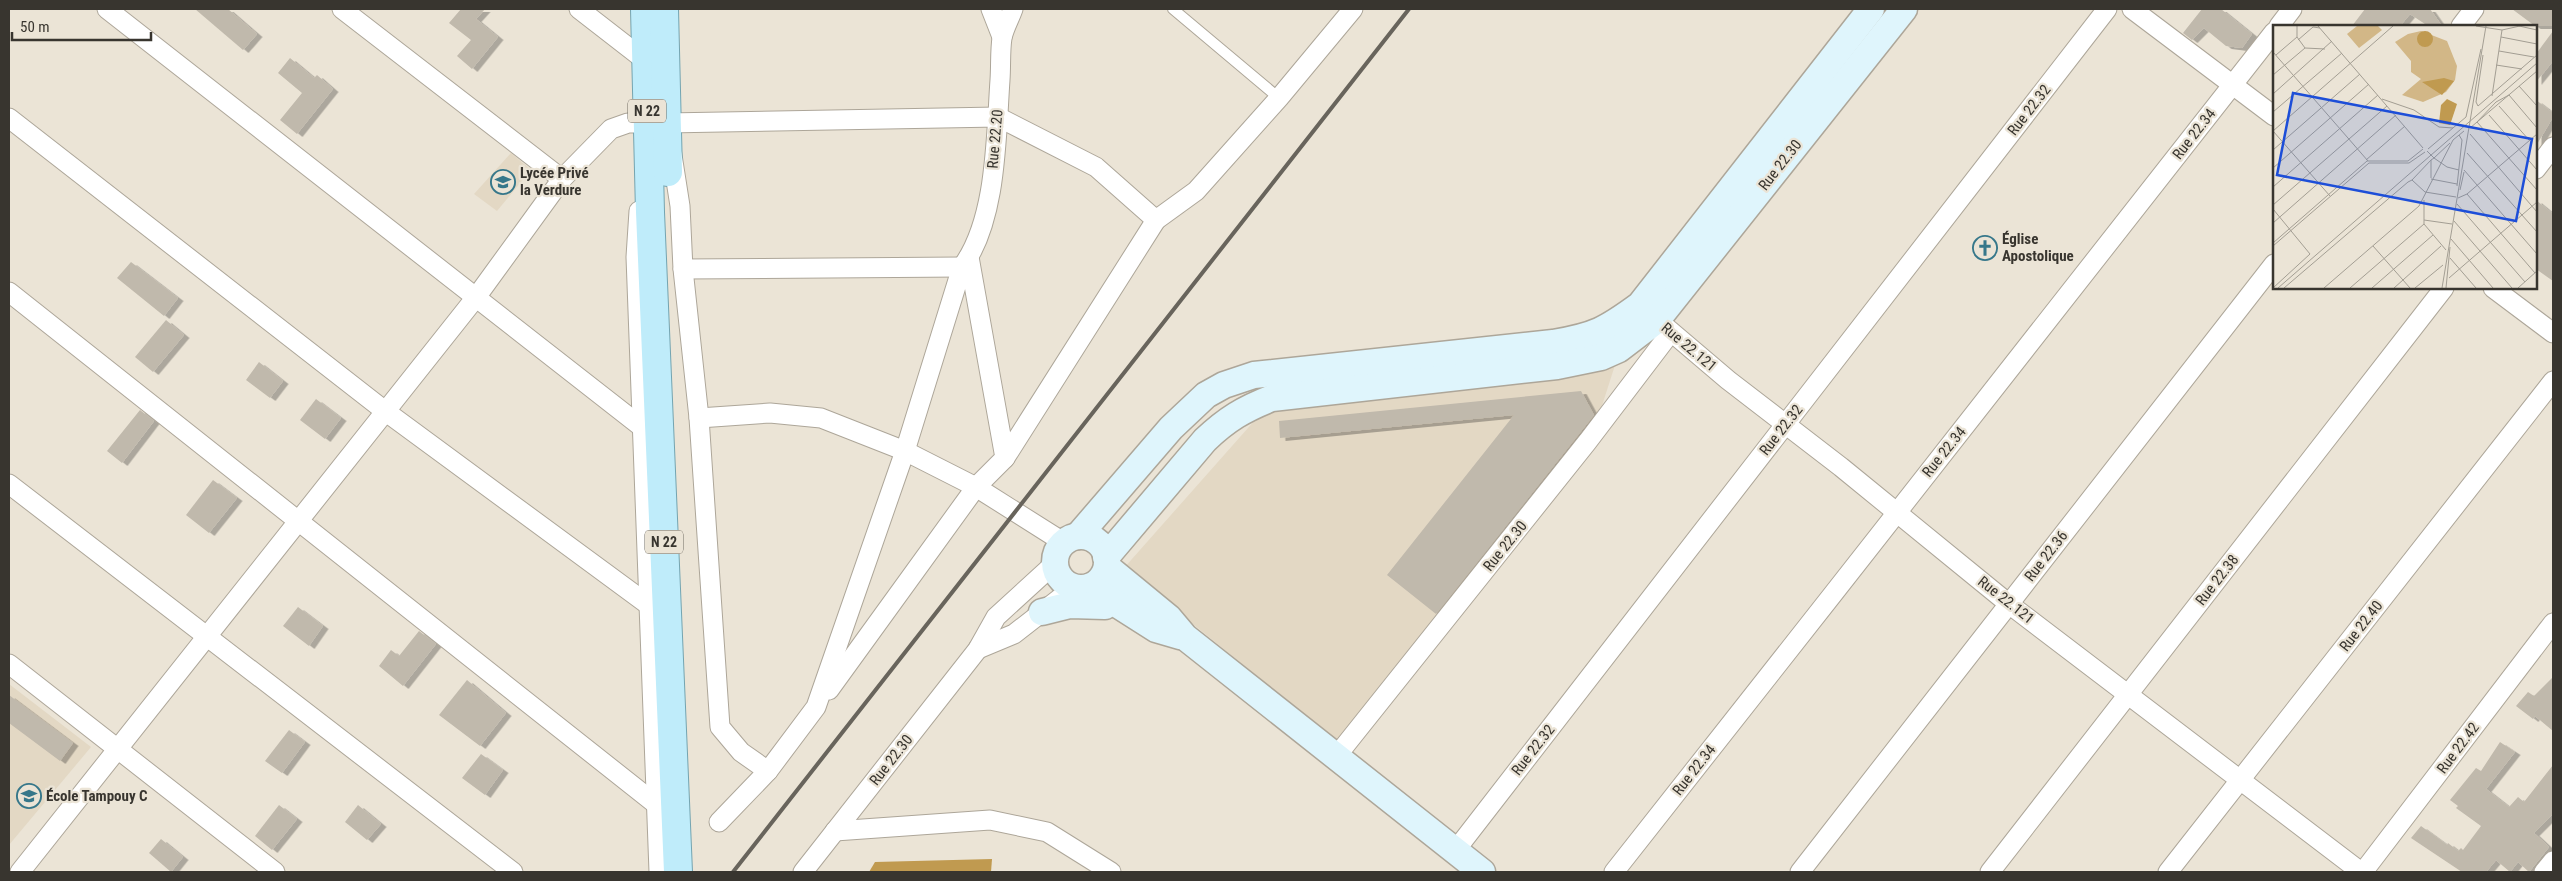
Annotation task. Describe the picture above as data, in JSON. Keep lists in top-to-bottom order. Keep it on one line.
{"streets":{"main road":["N 22"],"street":["Rue 22.32","Rue 22.34","Rue 22.20","Rue 22.30","Rue 22.121","Rue 22.36","Rue 22.38","Rue 22.40","Rue 22.42"]},"crossings":[["Rue 22.32","Rue 22.121"],["Rue 22.34","Rue 22.121"],["Rue 22.30","Rue 22.121"],["Rue 22.121","Rue 22.36"],["Rue 22.121","Rue 22.38"],["Rue 22.121","Rue 22.40"],["Rue 22.121","Rue 22.42"]],"places":{"school or university":["Lycée Privé la Verdure","École Tampouy C"],"church":["Église Apostolique"]},"scale_bar":"50 m"}
